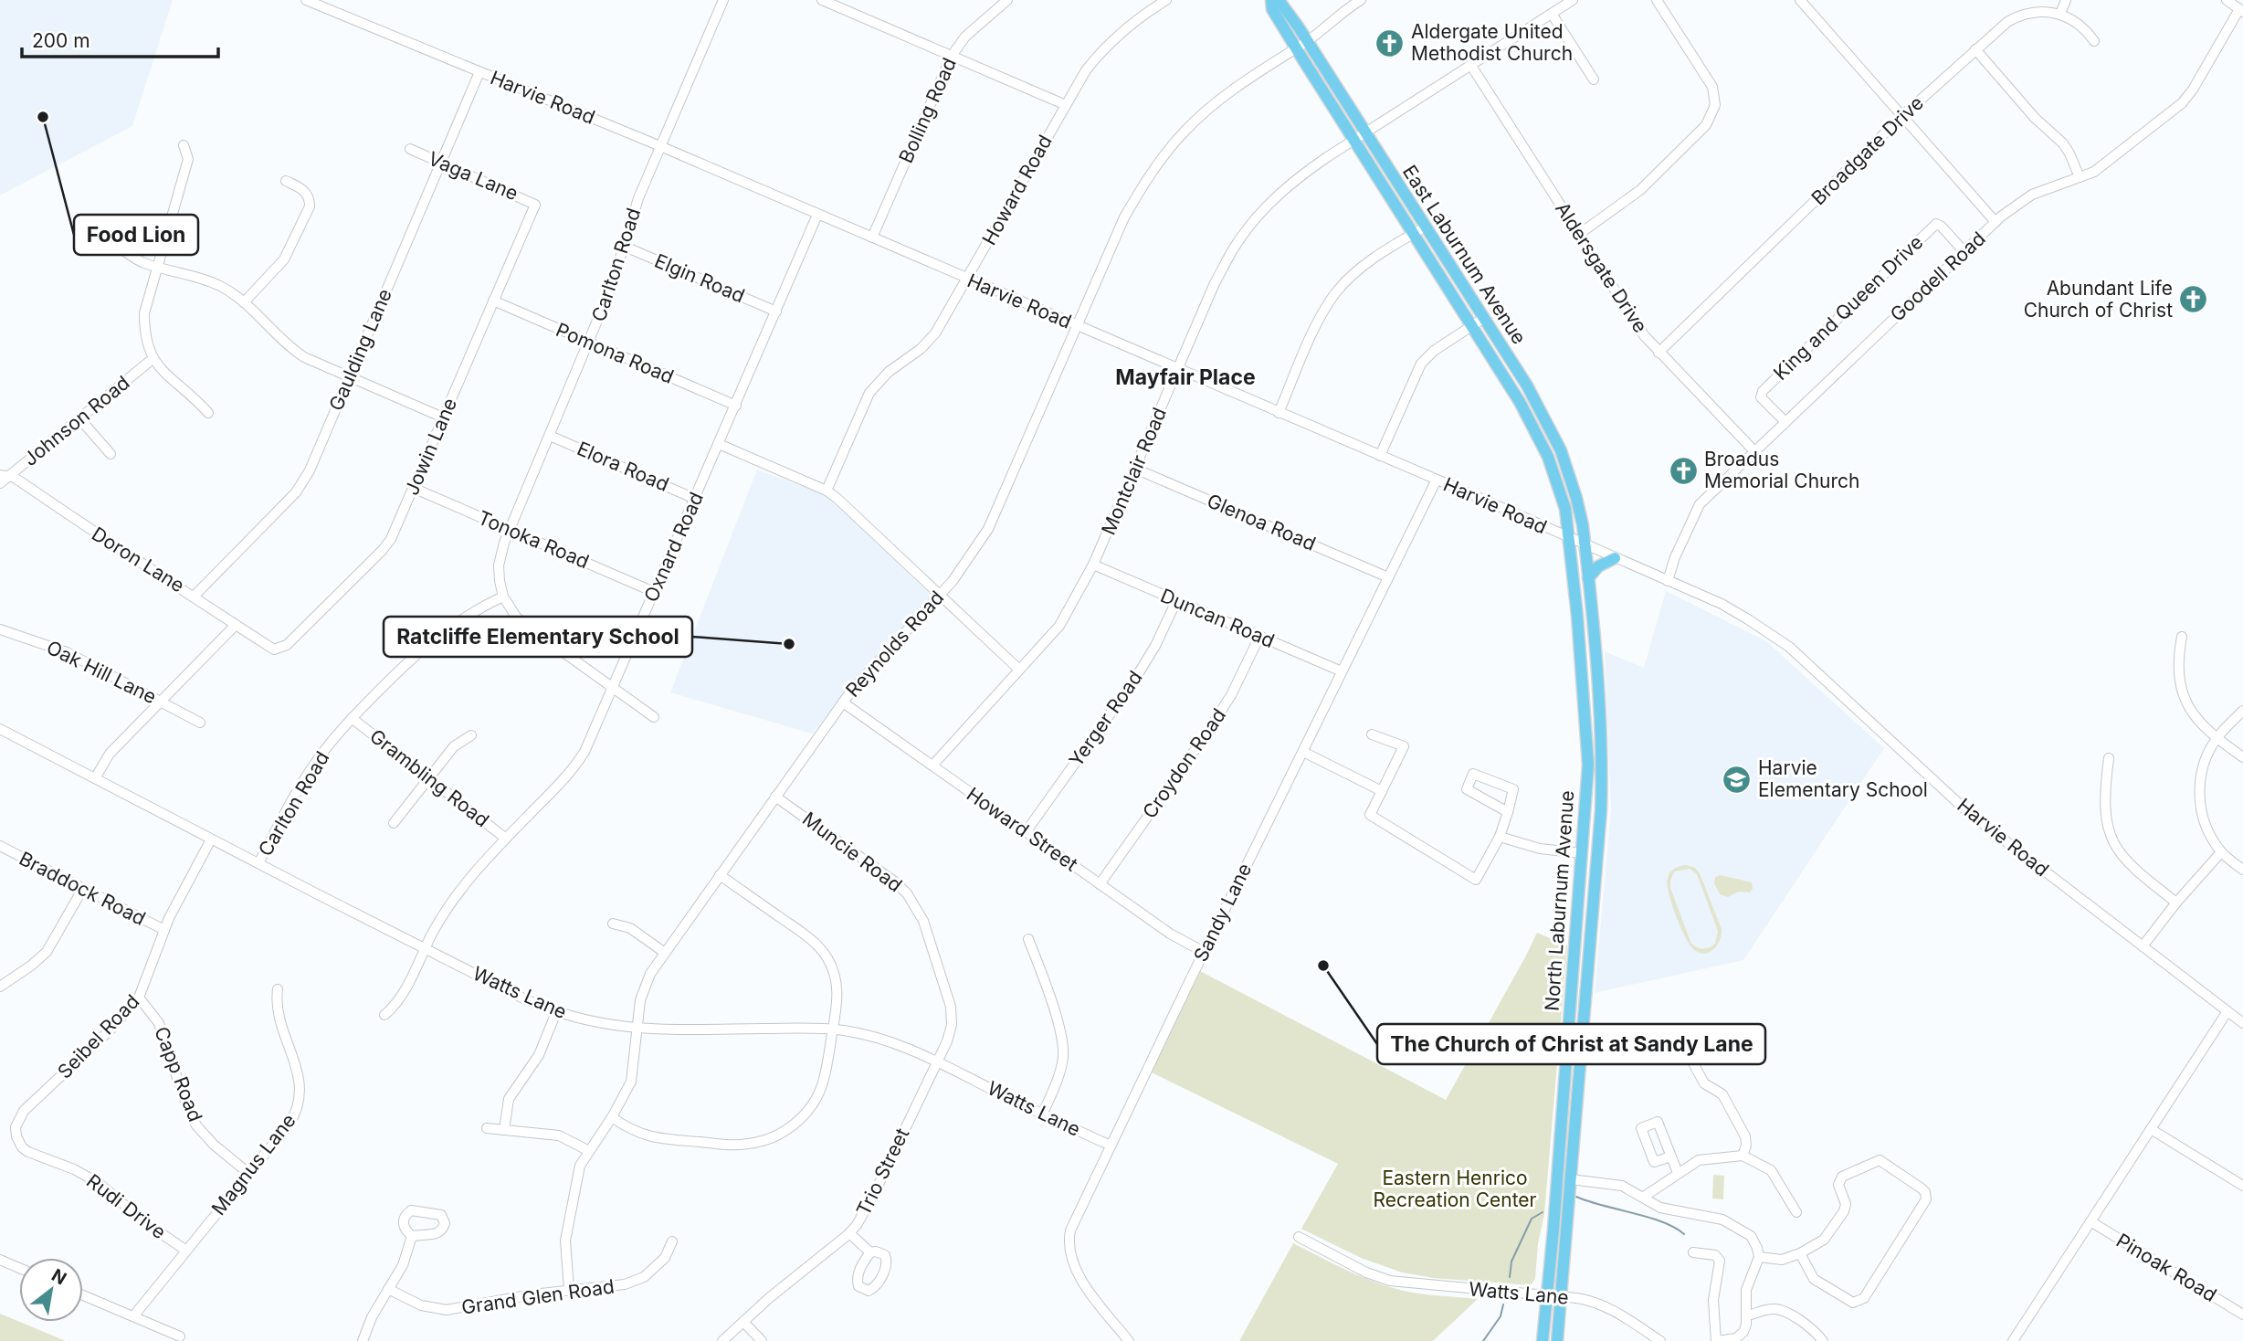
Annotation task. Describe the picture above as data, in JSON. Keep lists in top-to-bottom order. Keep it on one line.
{"streets":{"main road":["East Laburnum Avenue","North Laburnum Avenue"],"street":["Harvie Road","Bolling Road","Broadgate Drive","Vaga Lane","Howard Road","Carlton Road","Aldersgate Drive","Goodell Road","Elgin Road","King and Queen Drive","Gaulding Lane","Pomona Road","Johnson Road","Jowin Lane","Elora Road","Montclair Road","Glenoa Road","Tonoka Road","Oxnard Road","Doron Lane","Duncan Road","Reynolds Road","Oak Hill Lane","Yerger Road","Croydon Road","Grambling Road","Howard Street","Muncie Road","Braddock Road","Sandy Lane","Watts Lane","Seibel Road","Capp Road","Magnus Lane","Trio Street","Rudi Drive","Pinoak Road","Grand Glen Road"]},"crossings":[["Harvie Road","Bolling Road"],["Harvie Road","Howard Road"],["Harvie Road","East Laburnum Avenue"],["Harvie Road","Carlton Road"],["Harvie Road","Goodell Road"],["Harvie Road","Gaulding Lane"],["Harvie Road","Montclair Road"],["Harvie Road","Oxnard Road"],["Harvie Road","Reynolds Road"],["Harvie Road","North Laburnum Avenue"],["Harvie Road","Sandy Lane"],["Broadgate Drive","Aldersgate Drive"],["Vaga Lane","Gaulding Lane"],["Vaga Lane","Jowin Lane"],["East Laburnum Avenue","Montclair Road"],["East Laburnum Avenue","Reynolds Road"],["East Laburnum Avenue","North Laburnum Avenue"],["Carlton Road","Elgin Road"],["Carlton Road","Pomona Road"],["Carlton Road","Elora Road"],["Carlton Road","Tonoka Road"],["Carlton Road","Grambling Road"],["Carlton Road","Watts Lane"],["Aldersgate Drive","Goodell Road"],["Aldersgate Drive","Montclair Road"],["Goodell Road","King and Queen Drive"],["Elgin Road","Oxnard Road"],["Gaulding Lane","Doron Lane"],["Pomona Road","Jowin Lane"],["Pomona Road","Oxnard Road"],["Johnson Road","Doron Lane"],["Jowin Lane","Tonoka Road"],["Jowin Lane","Doron Lane"],["Elora Road","Oxnard Road"],["Montclair Road","Glenoa Road"],["Montclair Road","Duncan Road"],["Montclair Road","Howard Street"],["Glenoa Road","Sandy Lane"],["Tonoka Road","Oxnard Road"],["Oxnard Road","Grambling Road"],["Oxnard Road","Watts Lane"],["Duncan Road","Yerger Road"],["Duncan Road","Croydon Road"],["Duncan Road","Sandy Lane"],["Reynolds Road","Howard Street"],["Reynolds Road","Muncie Road"],["Reynolds Road","Watts Lane"],["Reynolds Road","Grand Glen Road"],["Yerger Road","Howard Street"],["Croydon Road","Howard Street"],["Howard Street","Sandy Lane"],["Muncie Road","Watts Lane"],["Muncie Road","Trio Street"],["Braddock Road","Seibel Road"],["North Laburnum Avenue","Watts Lane"],["Sandy Lane","Watts Lane"],["Watts Lane","Seibel Road"],["Watts Lane","Trio Street"],["Seibel Road","Capp Road"],["Seibel Road","Rudi Drive"],["Capp Road","Magnus Lane"],["Magnus Lane","Rudi Drive"]],"districts":["Mayfair Place"],"parks":["Eastern Henrico Recreation Center"],"places":{"church":["Aldergate United Methodist Church","Abundant Life Church of Christ","Broadus Memorial Church"],"other":["Food Lion","Ratcliffe Elementary School","The Church of Christ at Sandy Lane"],"school or university":["Harvie Elementary School"]},"scale_bar":"200 m","north":"top right"}
